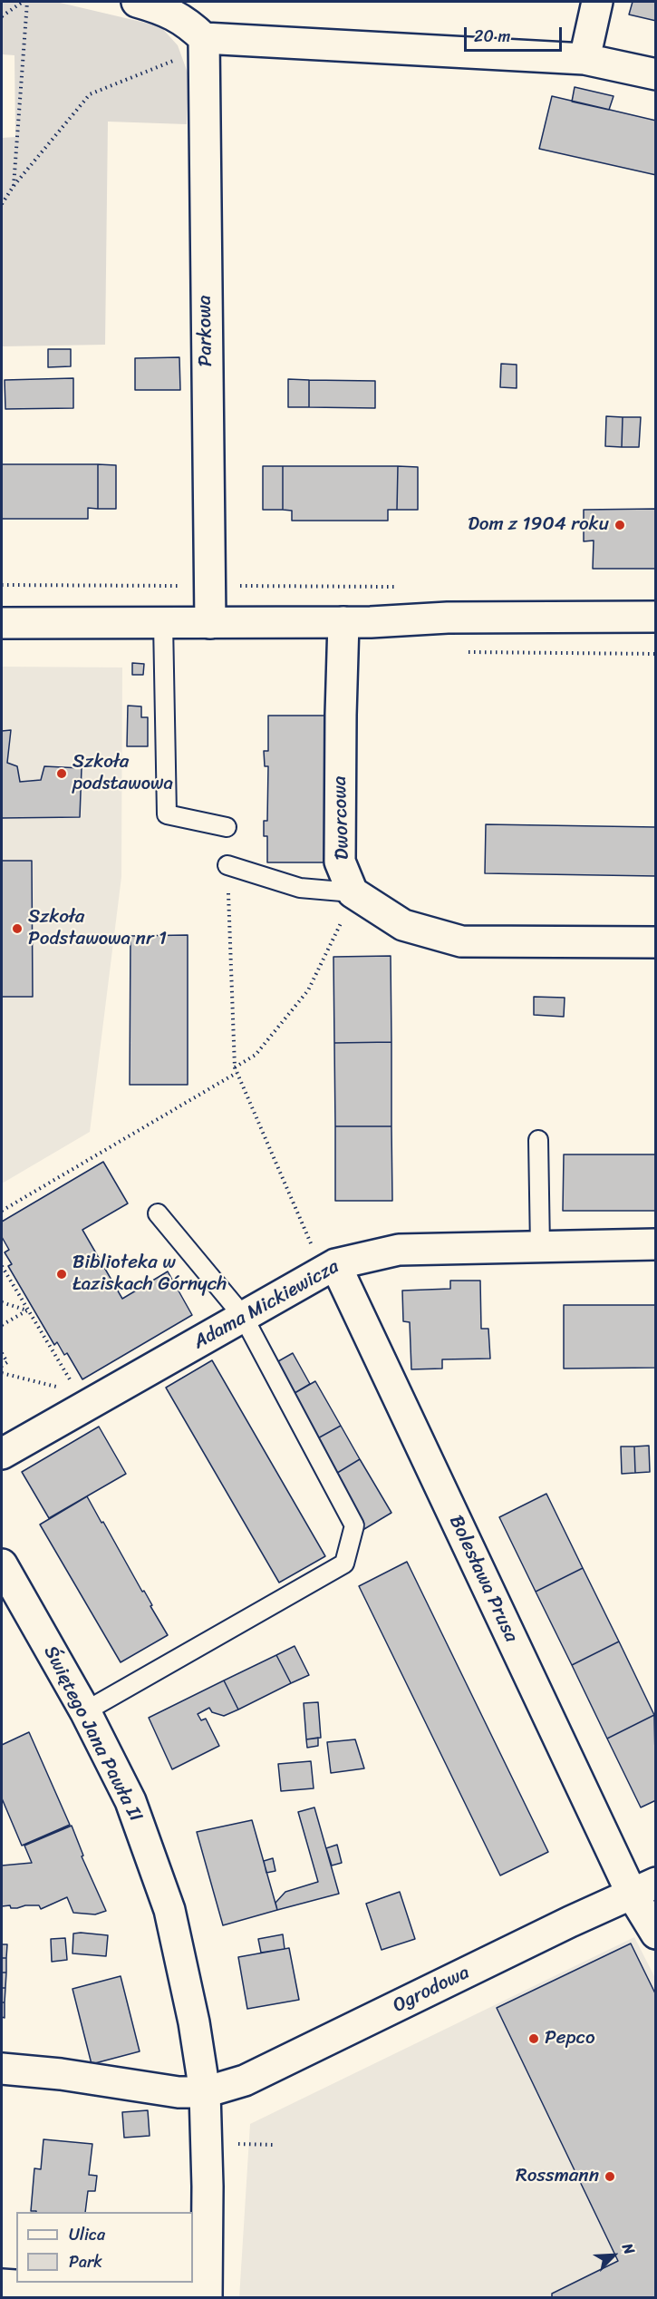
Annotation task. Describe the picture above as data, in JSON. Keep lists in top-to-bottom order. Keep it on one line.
{"streets":{"street":["Parkowa","Dworcowa","Adama Mickiewicza","Bolesława Prusa","Świętego Jana Pawła II","Ogrodowa"]},"crossings":[["Adama Mickiewicza","Bolesława Prusa"],["Bolesława Prusa","Ogrodowa"],["Świętego Jana Pawła II","Ogrodowa"]],"places":["Dom z 1904 roku","Szkoła podstawowa","Szkoła Podstawowa nr 1","Biblioteka w Łaziskach Górnych","Pepco","Rossmann"],"legend":["Ulica","Park"],"scale_bar":"20 m","north":"top right"}
